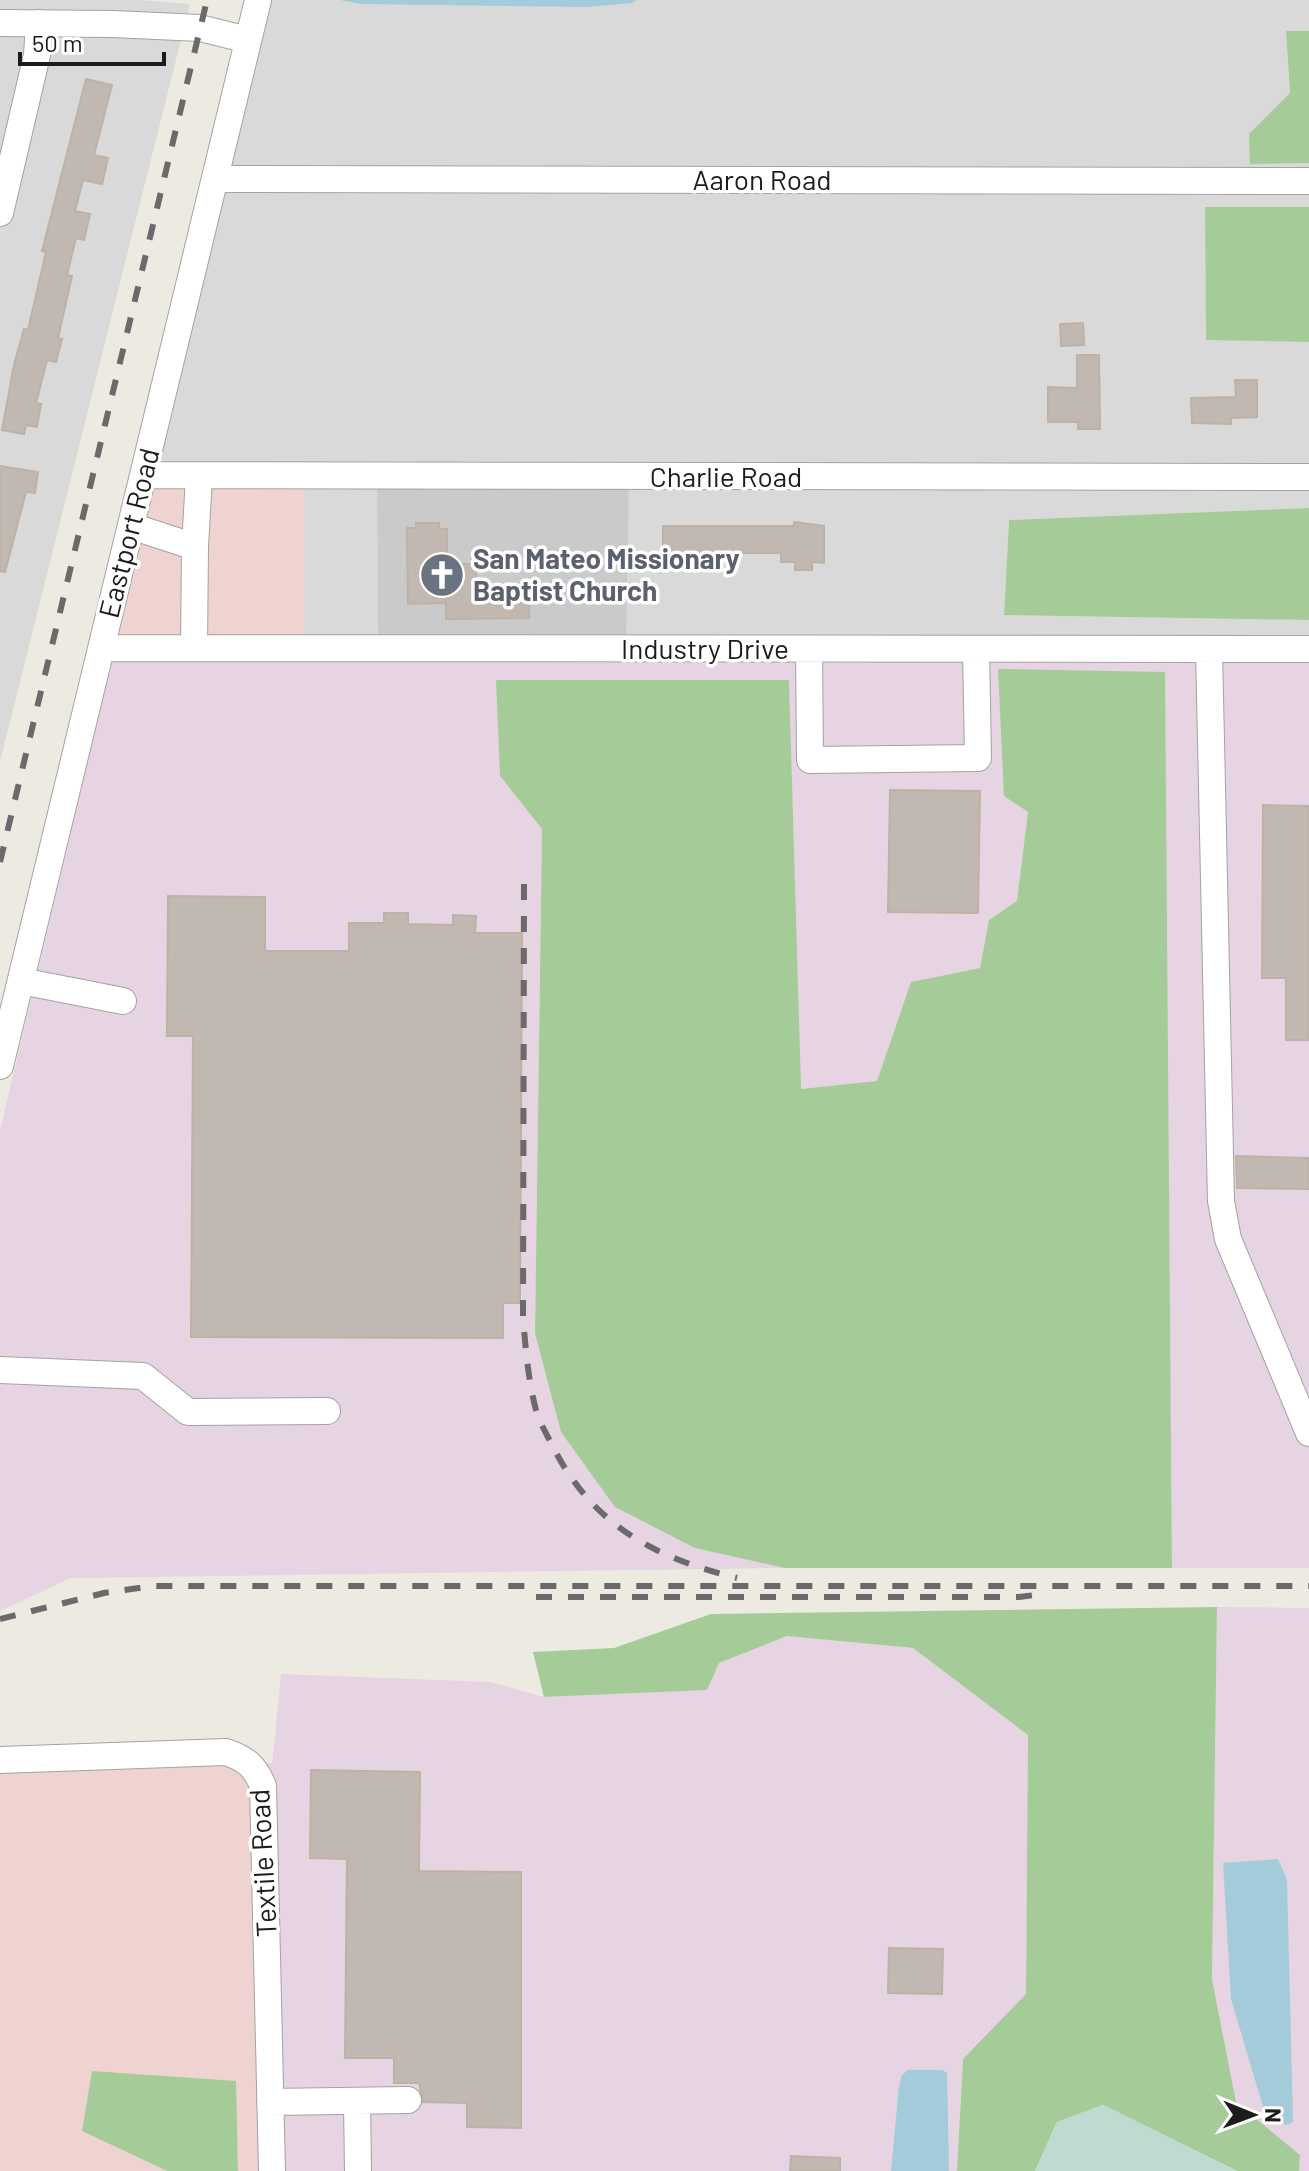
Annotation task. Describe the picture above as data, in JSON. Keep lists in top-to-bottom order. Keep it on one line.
{"streets":{"street":["Aaron Road","Charlie Road","Eastport Road","Industry Drive","Textile Road"]},"crossings":[["Aaron Road","Eastport Road"],["Charlie Road","Eastport Road"],["Eastport Road","Industry Drive"]],"places":{"church":["San Mateo Missionary Baptist Church"]},"scale_bar":"50 m","north":"right"}
